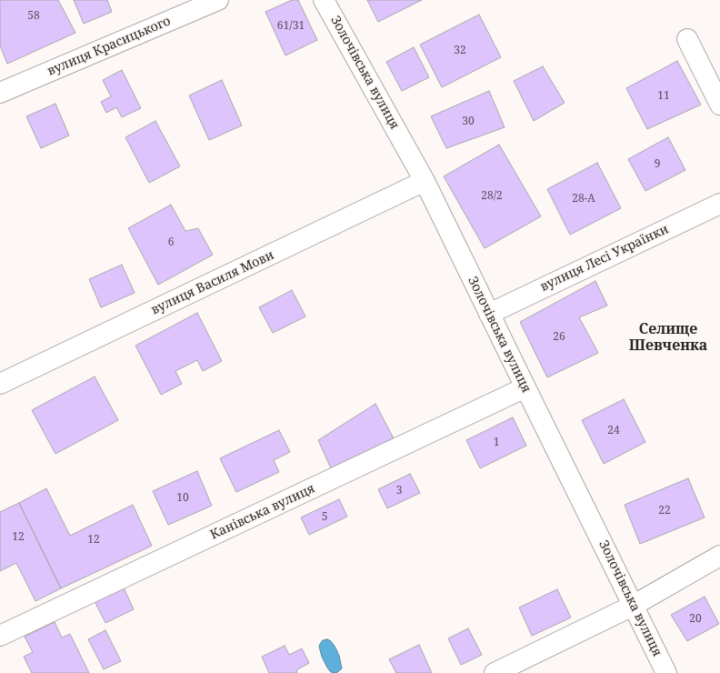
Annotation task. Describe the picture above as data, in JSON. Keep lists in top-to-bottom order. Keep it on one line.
{"streets":{"street":["вулиця Красицького","Золочівська вулиця","вулиця Лесі Українки","вулиця Василя Мови","Канівська вулиця"]},"crossings":[["Золочівська вулиця","вулиця Лесі Українки"],["Золочівська вулиця","вулиця Василя Мови"],["Золочівська вулиця","Канівська вулиця"]],"districts":["Селище Шевченка"],"house_numbers":["58","61/31","32","11","30","9","28/2","28-А","6","26","24","1","3","10","22","5","12","12","20"]}
